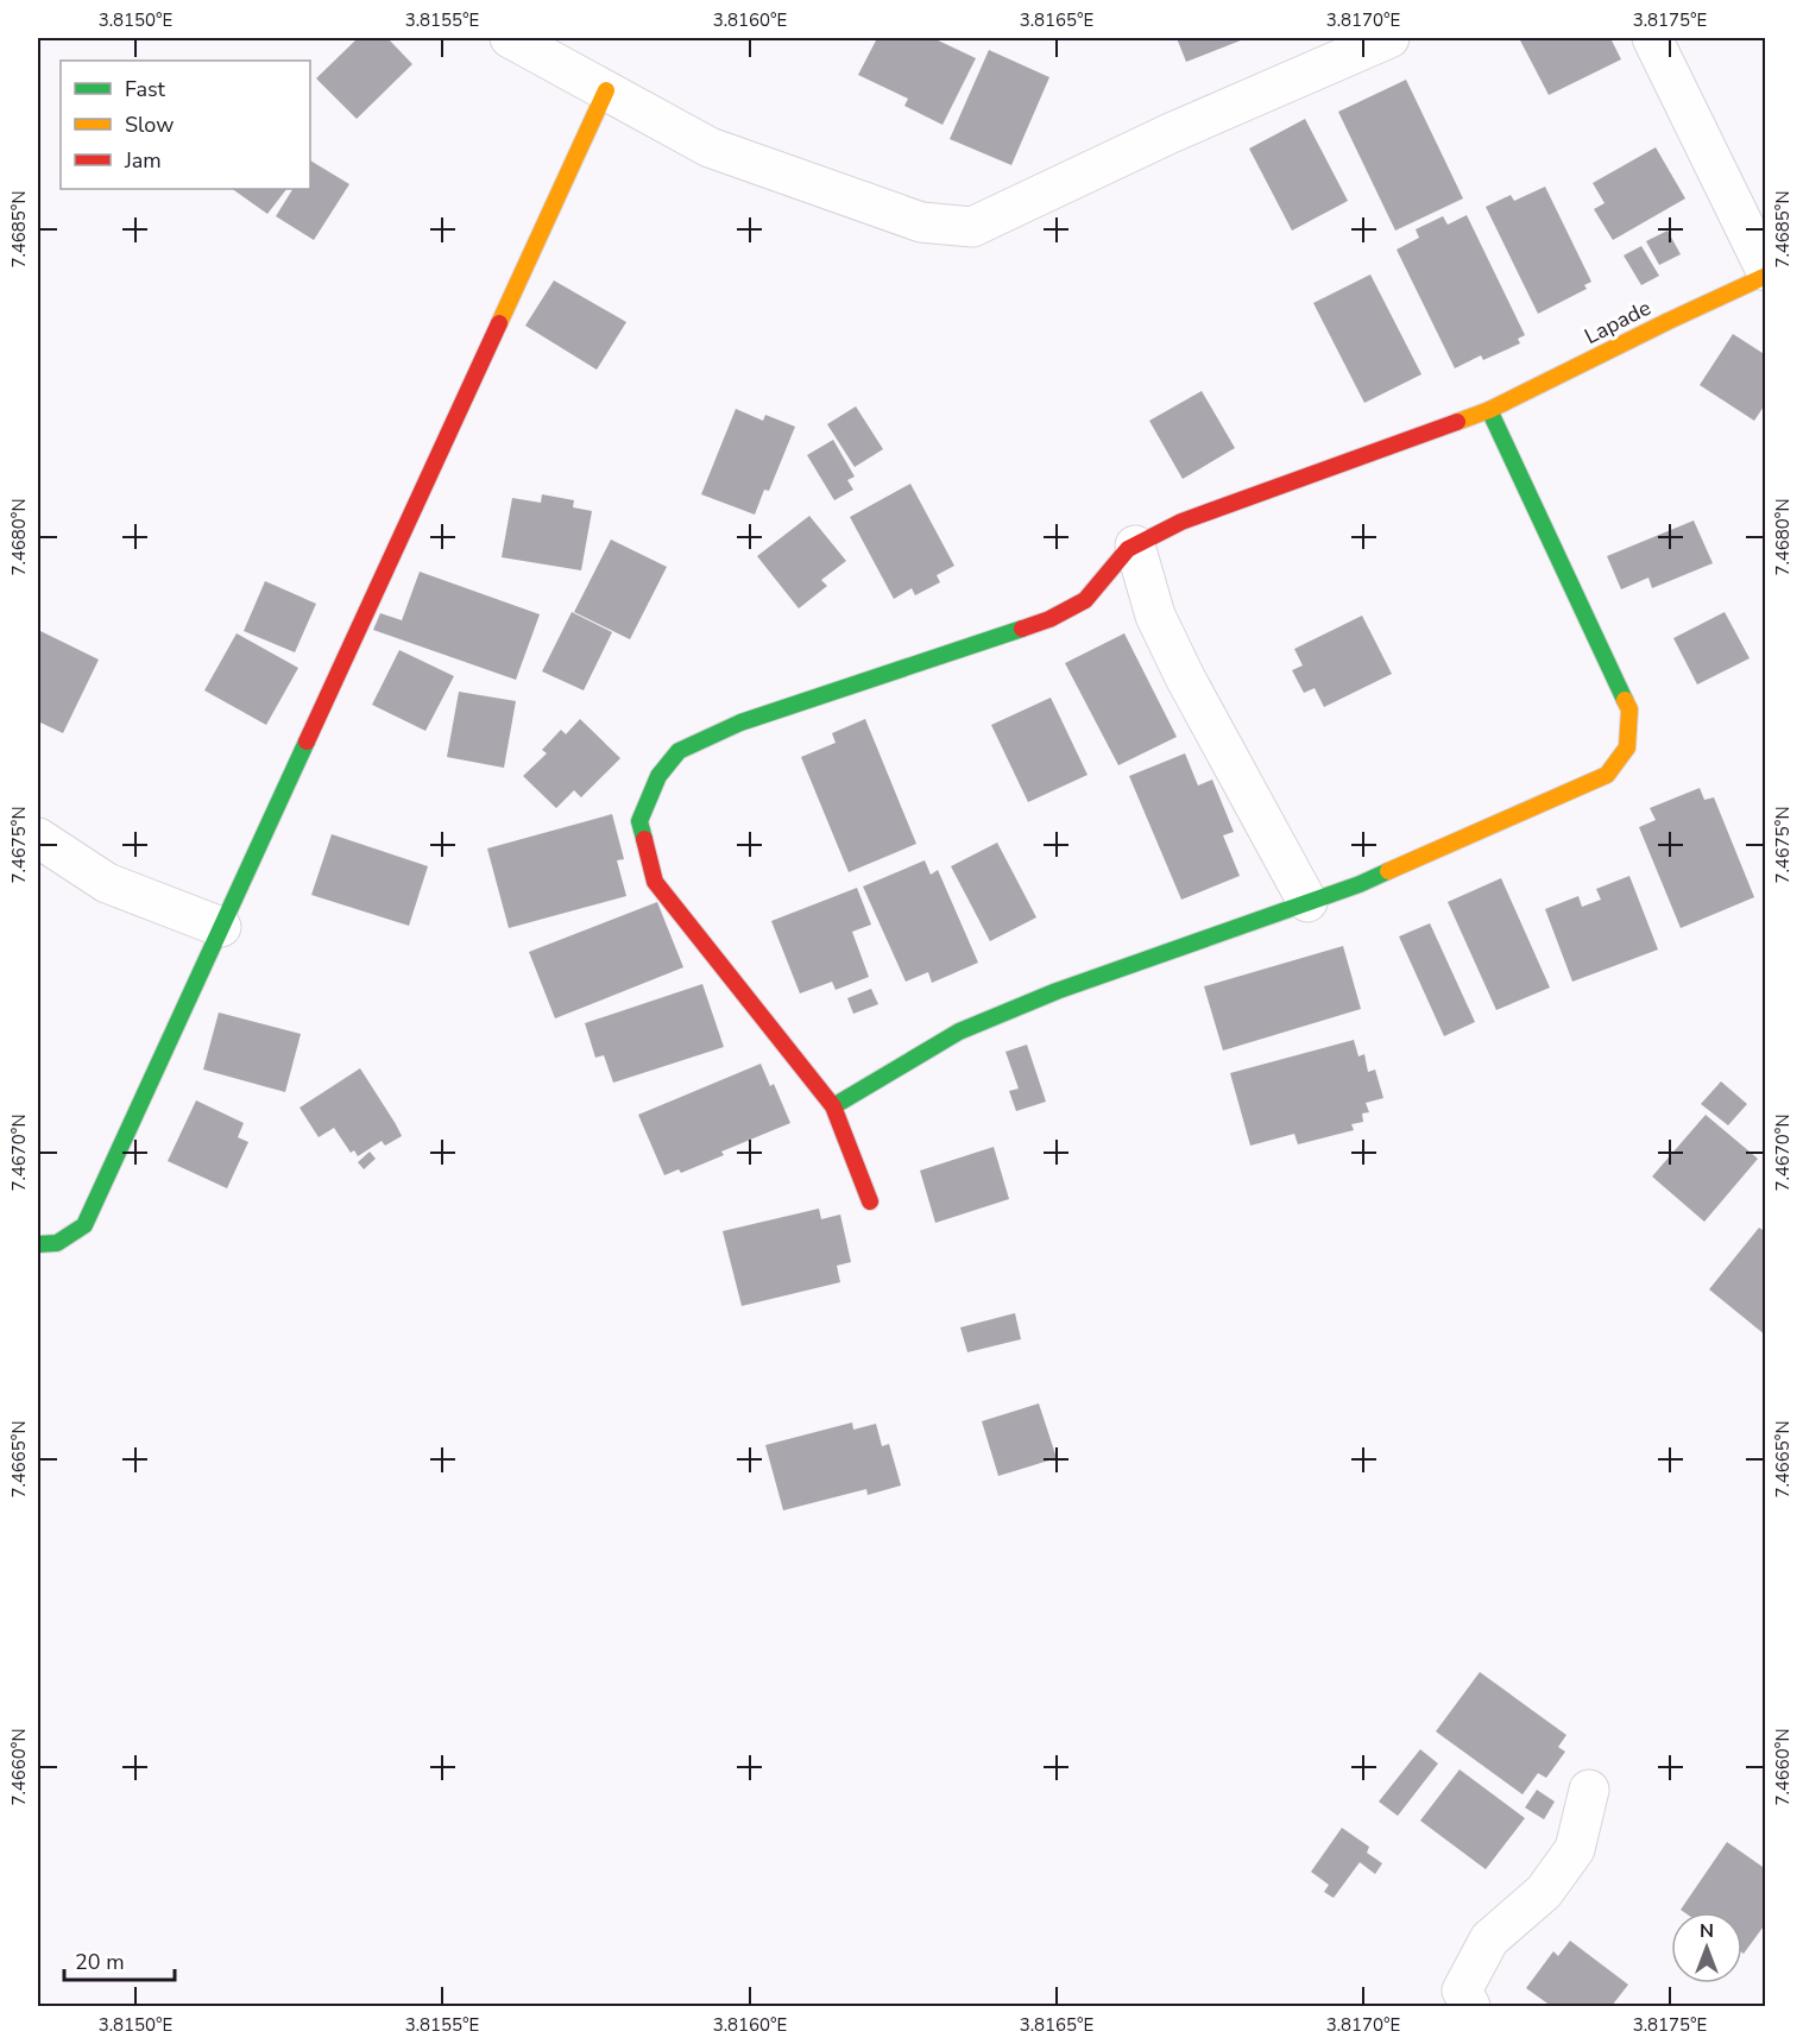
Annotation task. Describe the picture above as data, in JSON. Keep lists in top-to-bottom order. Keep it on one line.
{"streets":{"street":["Lapade"]},"legend":["Fast","Slow","Jam"],"scale_bar":"20 m","north":"top","coordinates":["3.8150°E","3.8155°E","3.8160°E","3.8165°E","3.8170°E","3.8175°E","7.4685°N","7.4680°N","7.4675°N","7.4670°N","7.4665°N","7.4660°N"]}
